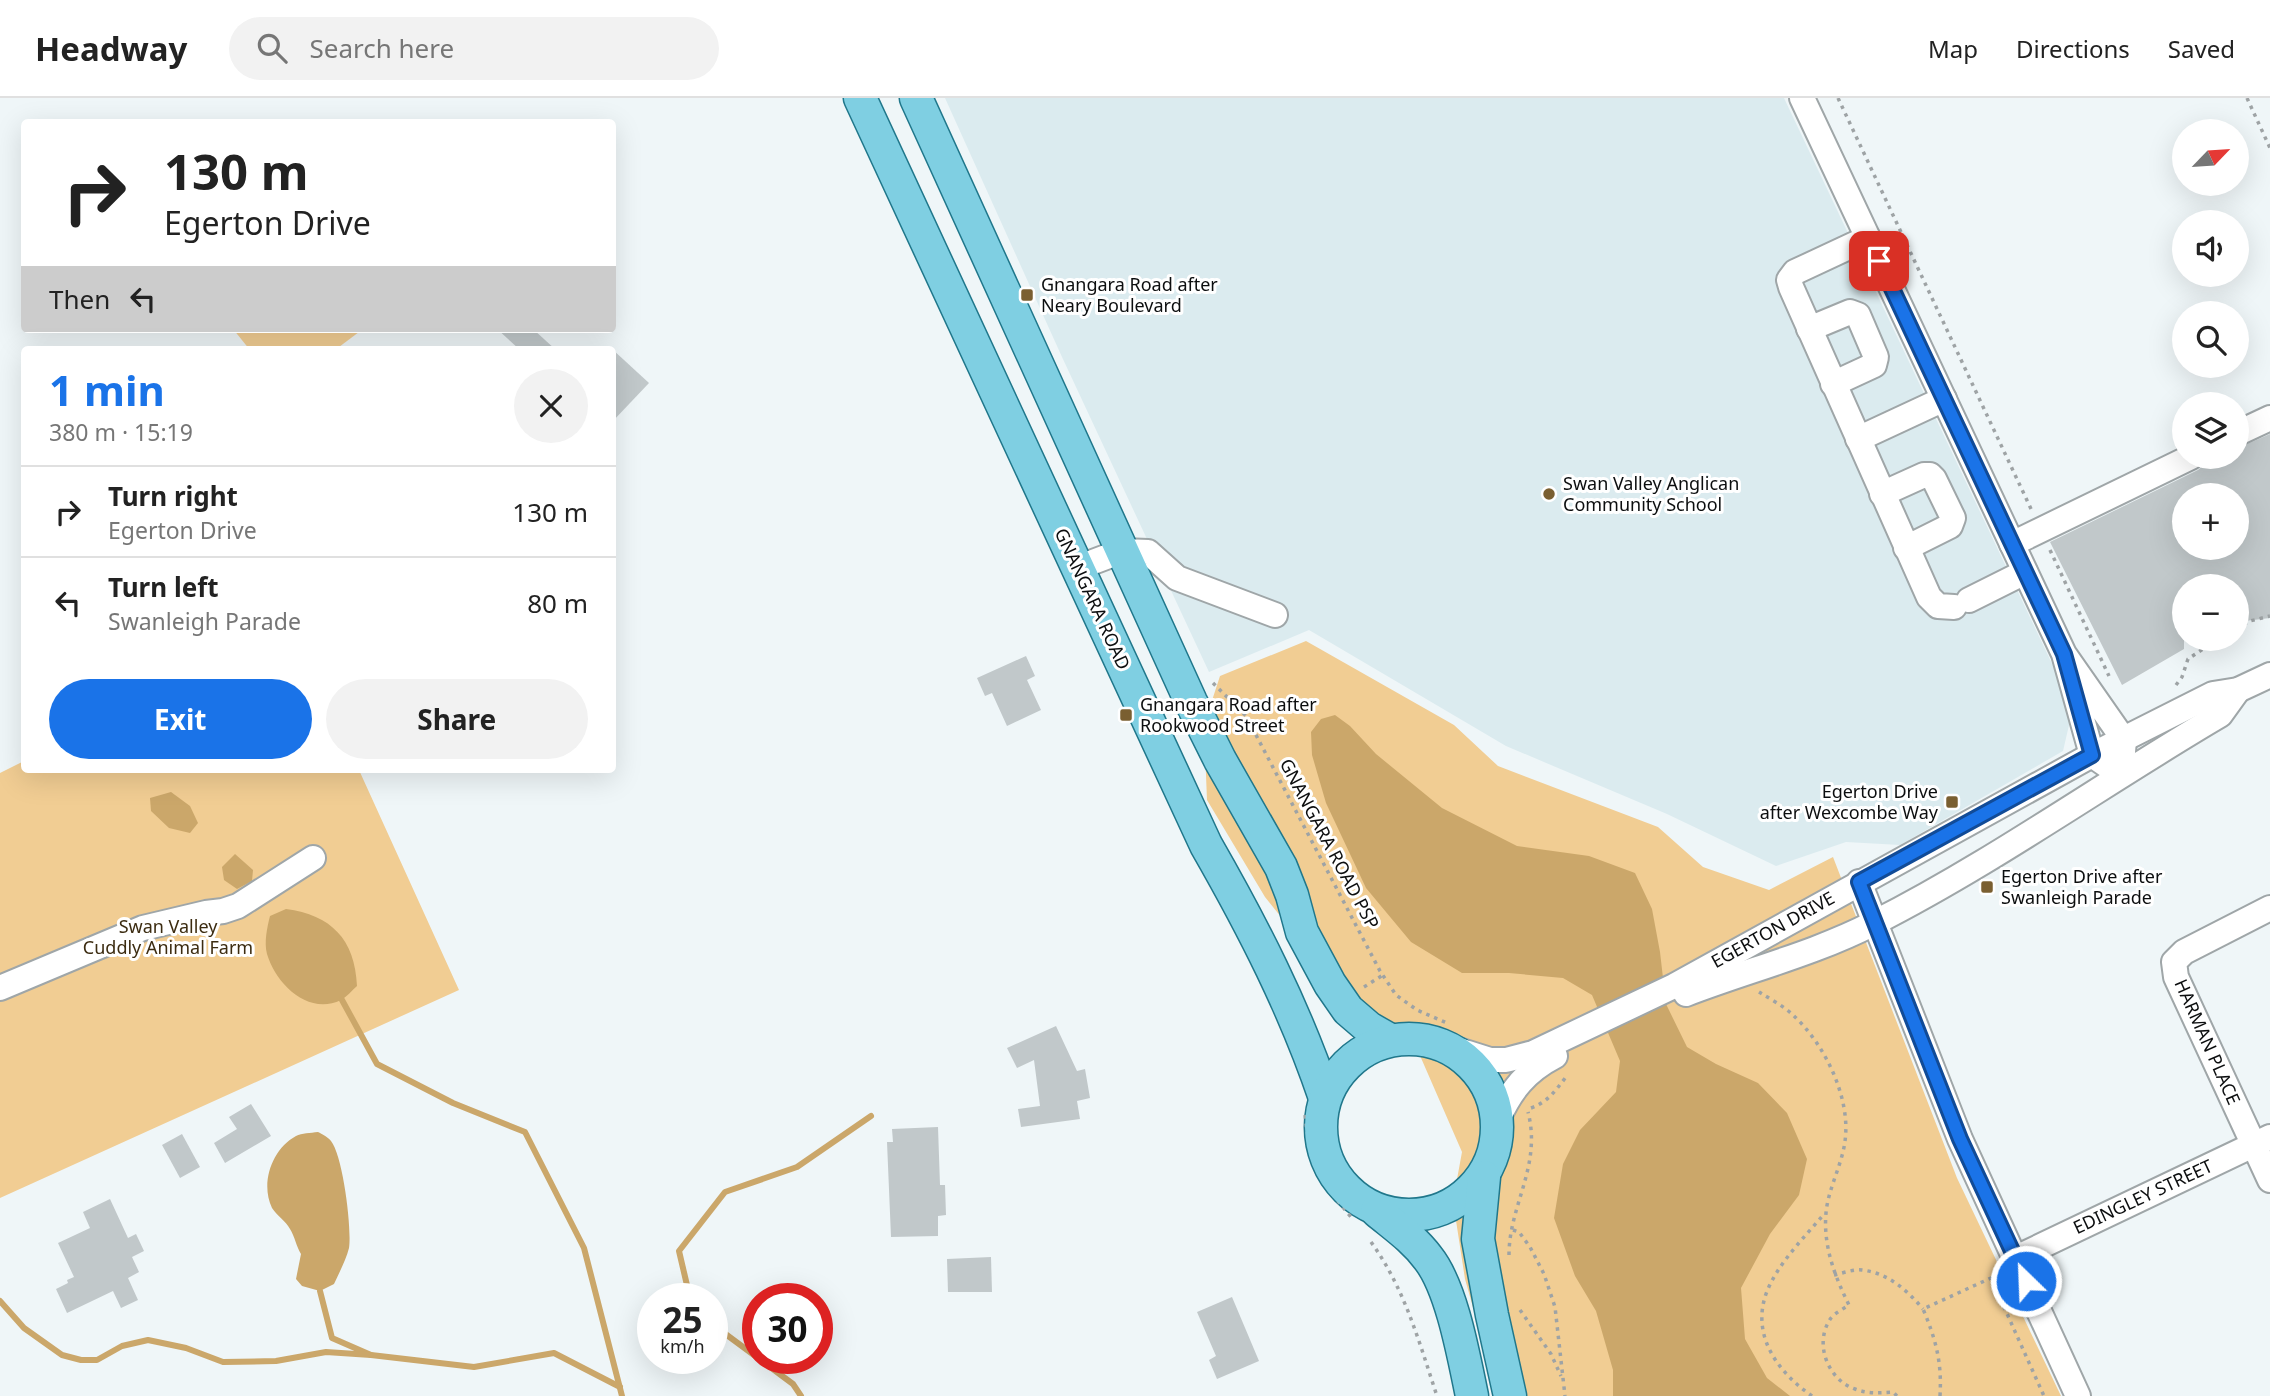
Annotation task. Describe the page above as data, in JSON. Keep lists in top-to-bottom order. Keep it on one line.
{"streets":{"main road":["GNANGARA ROAD"],"street":["EGERTON DRIVE","HARMAN PLACE","EDINGLEY STREET"],"path":["GNANGARA ROAD PSP"]},"crossings":[["GNANGARA ROAD","GNANGARA ROAD PSP"],["GNANGARA ROAD","EGERTON DRIVE"],["GNANGARA ROAD PSP","EGERTON DRIVE"],["HARMAN PLACE","EDINGLEY STREET"]],"parks":["Swan Valley Cuddly Animal Farm"],"places":{"transit":["Gnangara Road after Neary Boulevard","Gnangara Road after Rookwood Street","Egerton Drive after Wexcombe Way","Egerton Drive after Swanleigh Parade"],"other":["Swan Valley Anglican Community School"]},"north":"top right","page":{"header":"Headway","search":"Search here","nav":["Map","Directions","Saved"],"map_buttons":["+","−"],"turn":["130 m","Egerton Drive"],"then":"Then","heading":["1 min","380 m · 15:19"],"list":[{"name":"Turn right","note":"Egerton Drive","value":"130 m"},{"name":"Turn left","note":"Swanleigh Parade","value":"80 m"}],"buttons":["Exit","Share"],"speed":"25 km/h","limit":"30"}}
